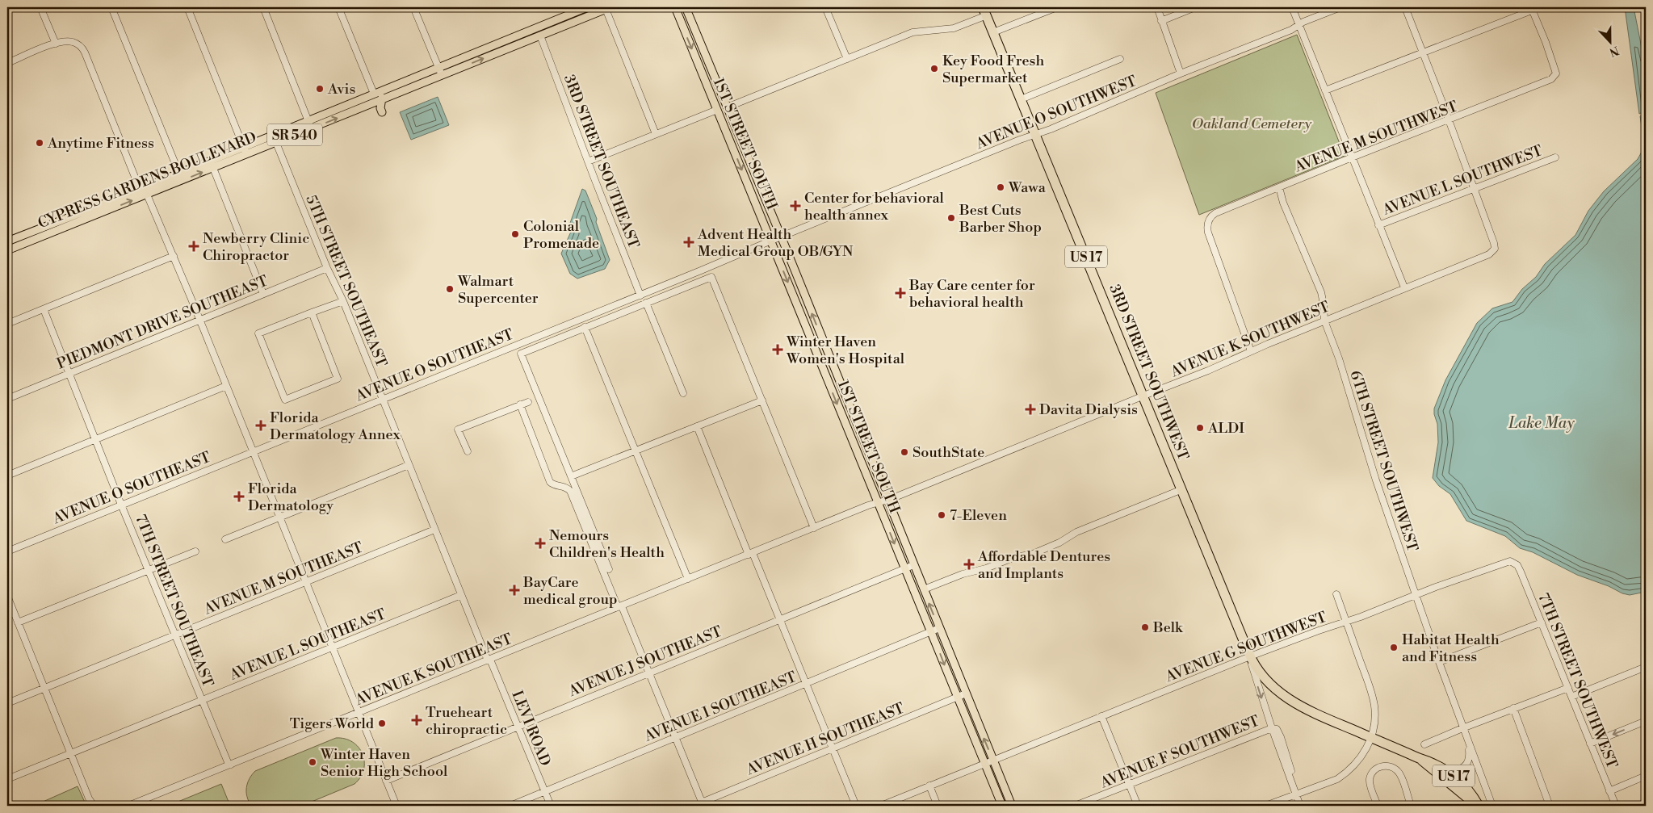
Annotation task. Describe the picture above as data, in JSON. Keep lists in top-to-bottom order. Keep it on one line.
{"streets":{"highway":["US 17","3RD STREET SOUTHWEST"],"main road":["SR 540","1ST STREET SOUTH","CYPRESS GARDENS BOULEVARD"],"street":["AVENUE O SOUTHWEST","AVENUE M SOUTHWEST","3RD STREET SOUTHEAST","AVENUE L SOUTHWEST","5TH STREET SOUTHEAST","PIEDMONT DRIVE SOUTHEAST","AVENUE K SOUTHWEST","AVENUE O SOUTHEAST","6TH STREET SOUTHWEST","AVENUE M SOUTHEAST","7TH STREET SOUTHEAST","AVENUE L SOUTHEAST","AVENUE G SOUTHWEST","AVENUE J SOUTHEAST","AVENUE K SOUTHEAST","7TH STREET SOUTHWEST","AVENUE I SOUTHEAST","LEVI ROAD","AVENUE H SOUTHEAST","AVENUE F SOUTHWEST"]},"crossings":[["AVENUE O SOUTHWEST","1ST STREET SOUTH"],["AVENUE O SOUTHWEST","AVENUE O SOUTHEAST"],["AVENUE O SOUTHWEST","3RD STREET SOUTHWEST"],["AVENUE M SOUTHWEST","AVENUE K SOUTHWEST"],["AVENUE M SOUTHWEST","6TH STREET SOUTHWEST"],["1ST STREET SOUTH","AVENUE K SOUTHWEST"],["1ST STREET SOUTH","AVENUE O SOUTHEAST"],["1ST STREET SOUTH","AVENUE G SOUTHWEST"],["1ST STREET SOUTH","AVENUE J SOUTHEAST"],["1ST STREET SOUTH","AVENUE K SOUTHEAST"],["1ST STREET SOUTH","AVENUE I SOUTHEAST"],["1ST STREET SOUTH","AVENUE H SOUTHEAST"],["3RD STREET SOUTHEAST","CYPRESS GARDENS BOULEVARD"],["3RD STREET SOUTHEAST","AVENUE O SOUTHEAST"],["CYPRESS GARDENS BOULEVARD","5TH STREET SOUTHEAST"],["AVENUE L SOUTHWEST","AVENUE K SOUTHWEST"],["US 17","3RD STREET SOUTHWEST"],["US 17","6TH STREET SOUTHWEST"],["US 17","AVENUE G SOUTHWEST"],["5TH STREET SOUTHEAST","PIEDMONT DRIVE SOUTHEAST"],["5TH STREET SOUTHEAST","AVENUE O SOUTHEAST"],["5TH STREET SOUTHEAST","AVENUE M SOUTHEAST"],["5TH STREET SOUTHEAST","AVENUE L SOUTHEAST"],["5TH STREET SOUTHEAST","AVENUE K SOUTHEAST"],["5TH STREET SOUTHEAST","LEVI ROAD"],["PIEDMONT DRIVE SOUTHEAST","7TH STREET SOUTHEAST"],["AVENUE K SOUTHWEST","3RD STREET SOUTHWEST"],["AVENUE K SOUTHWEST","6TH STREET SOUTHWEST"],["AVENUE K SOUTHWEST","AVENUE K SOUTHEAST"],["AVENUE O SOUTHEAST","7TH STREET SOUTHEAST"],["3RD STREET SOUTHWEST","AVENUE G SOUTHWEST"],["3RD STREET SOUTHWEST","AVENUE F SOUTHWEST"],["6TH STREET SOUTHWEST","AVENUE G SOUTHWEST"],["AVENUE M SOUTHEAST","7TH STREET SOUTHEAST"],["7TH STREET SOUTHEAST","AVENUE L SOUTHEAST"],["7TH STREET SOUTHEAST","AVENUE K SOUTHEAST"],["AVENUE G SOUTHWEST","7TH STREET SOUTHWEST"],["AVENUE J SOUTHEAST","LEVI ROAD"],["AVENUE K SOUTHEAST","LEVI ROAD"],["AVENUE I SOUTHEAST","LEVI ROAD"]],"water":["Lake May"],"parks":["Oakland Cemetery"],"places":{"other":["Key Food Fresh Supermarket","Avis","Anytime Fitness","Wawa","Best Cuts Barber Shop","Colonial Promenade","Walmart Supercenter","ALDI","SouthState","7-Eleven","Belk","Habitat Health and Fitness","Tigers World","Winter Haven Senior High School"],"health":["Center for behavioral health annex","Advent Health Medical Group OB/GYN","Newberry Clinic Chiropractor","Bay Care center for behavioral health","Winter Haven Women's Hospital","Davita Dialysis","Florida Dermatology Annex","Florida Dermatology","Nemours Children's Health","Affordable Dentures and Implants","BayCare medical group","Trueheart chiropractic"]},"north":"bottom"}
